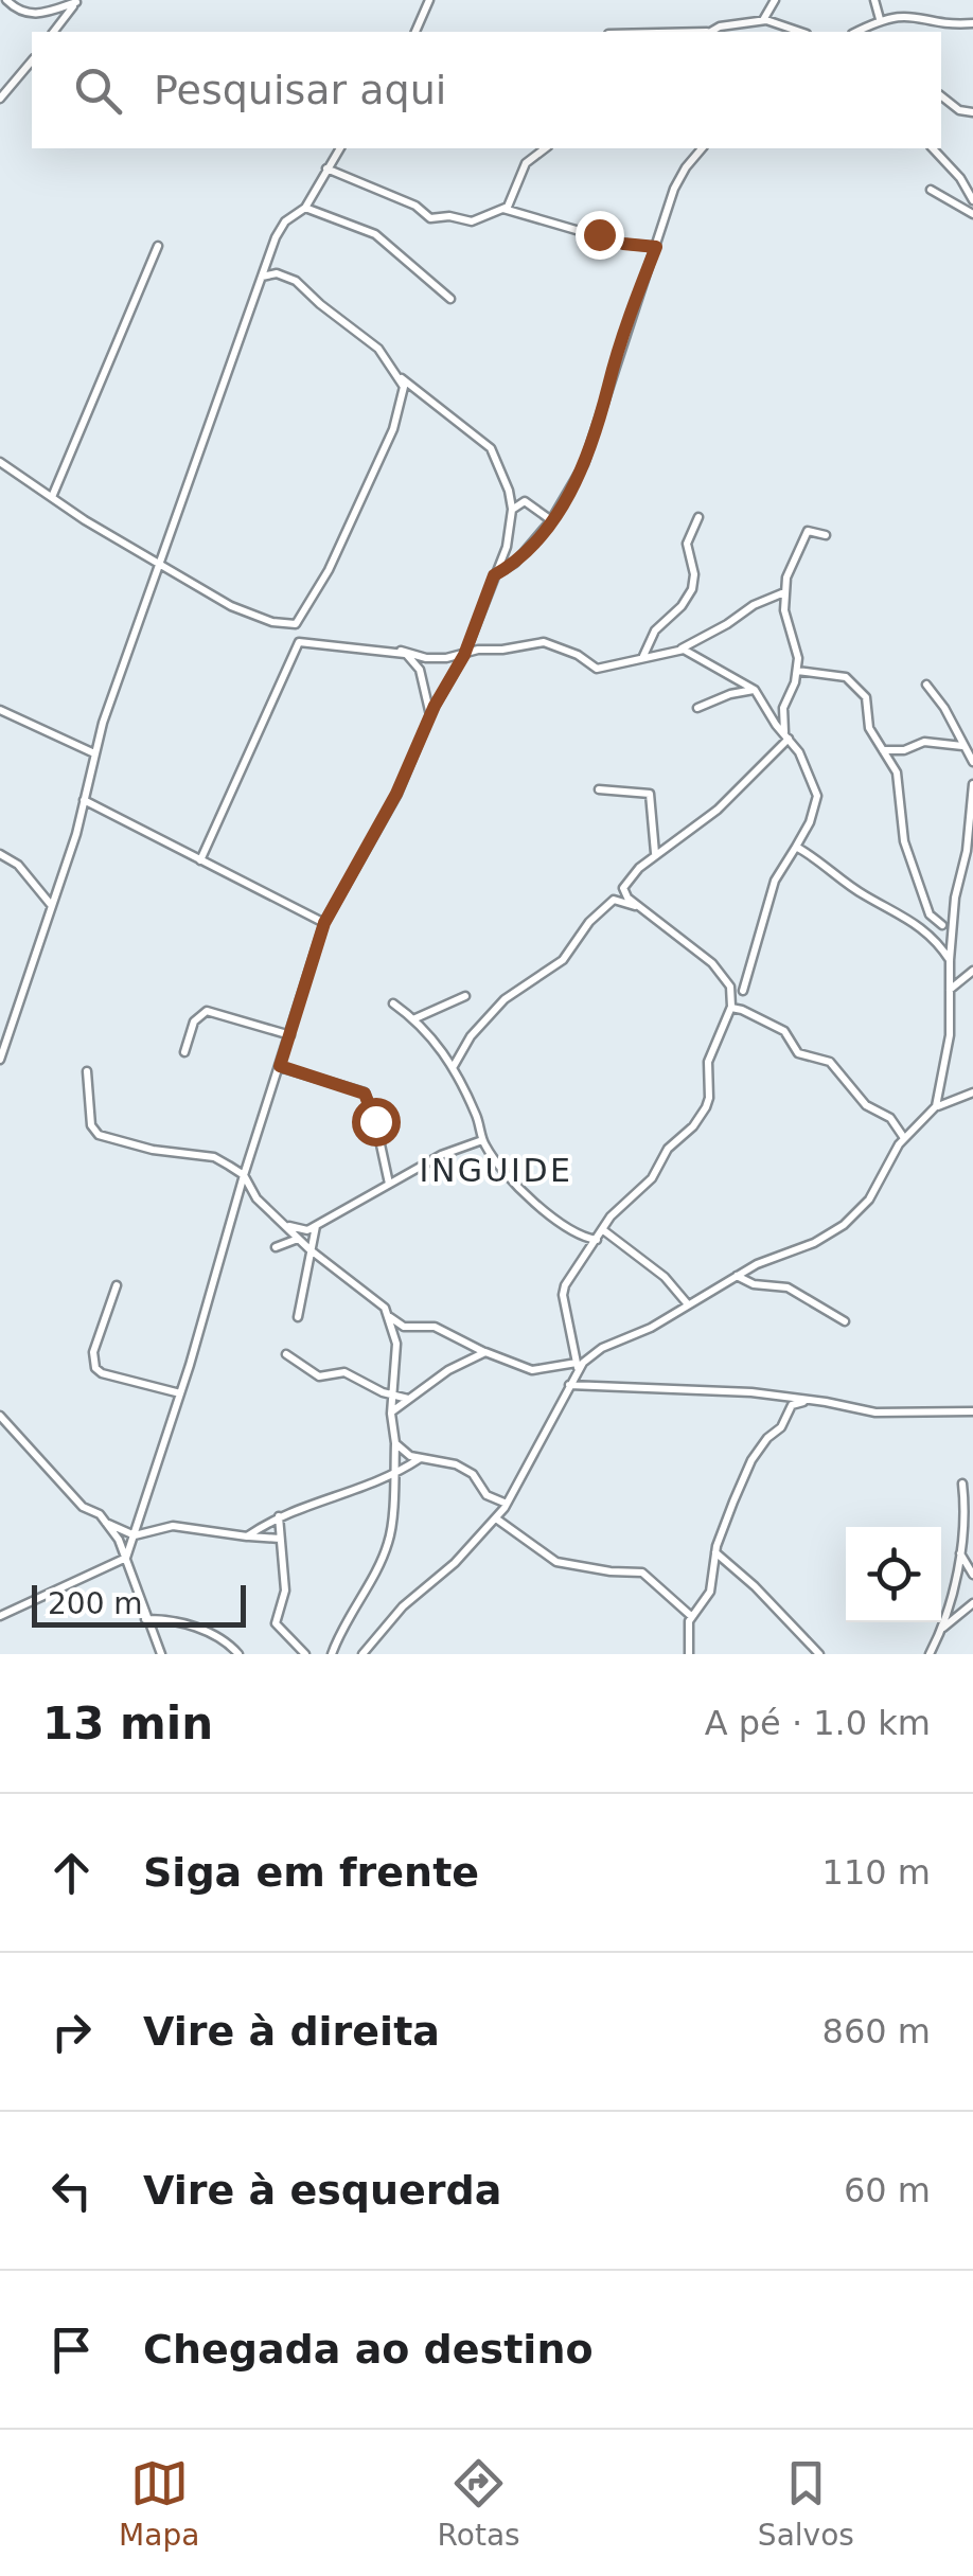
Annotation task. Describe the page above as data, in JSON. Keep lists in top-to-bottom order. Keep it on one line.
{"districts":["INGUIDE"],"scale_bar":"200 m","page":{"search":"Pesquisar aqui","scale":"200 m","heading":["13 min","A pé · 1.0 km"],"list":[["Siga em frente","110 m"],["Vire à direita","860 m"],["Vire à esquerda","60 m"],"Chegada ao destino"],"nav":["Mapa","Rotas","Salvos"]}}
